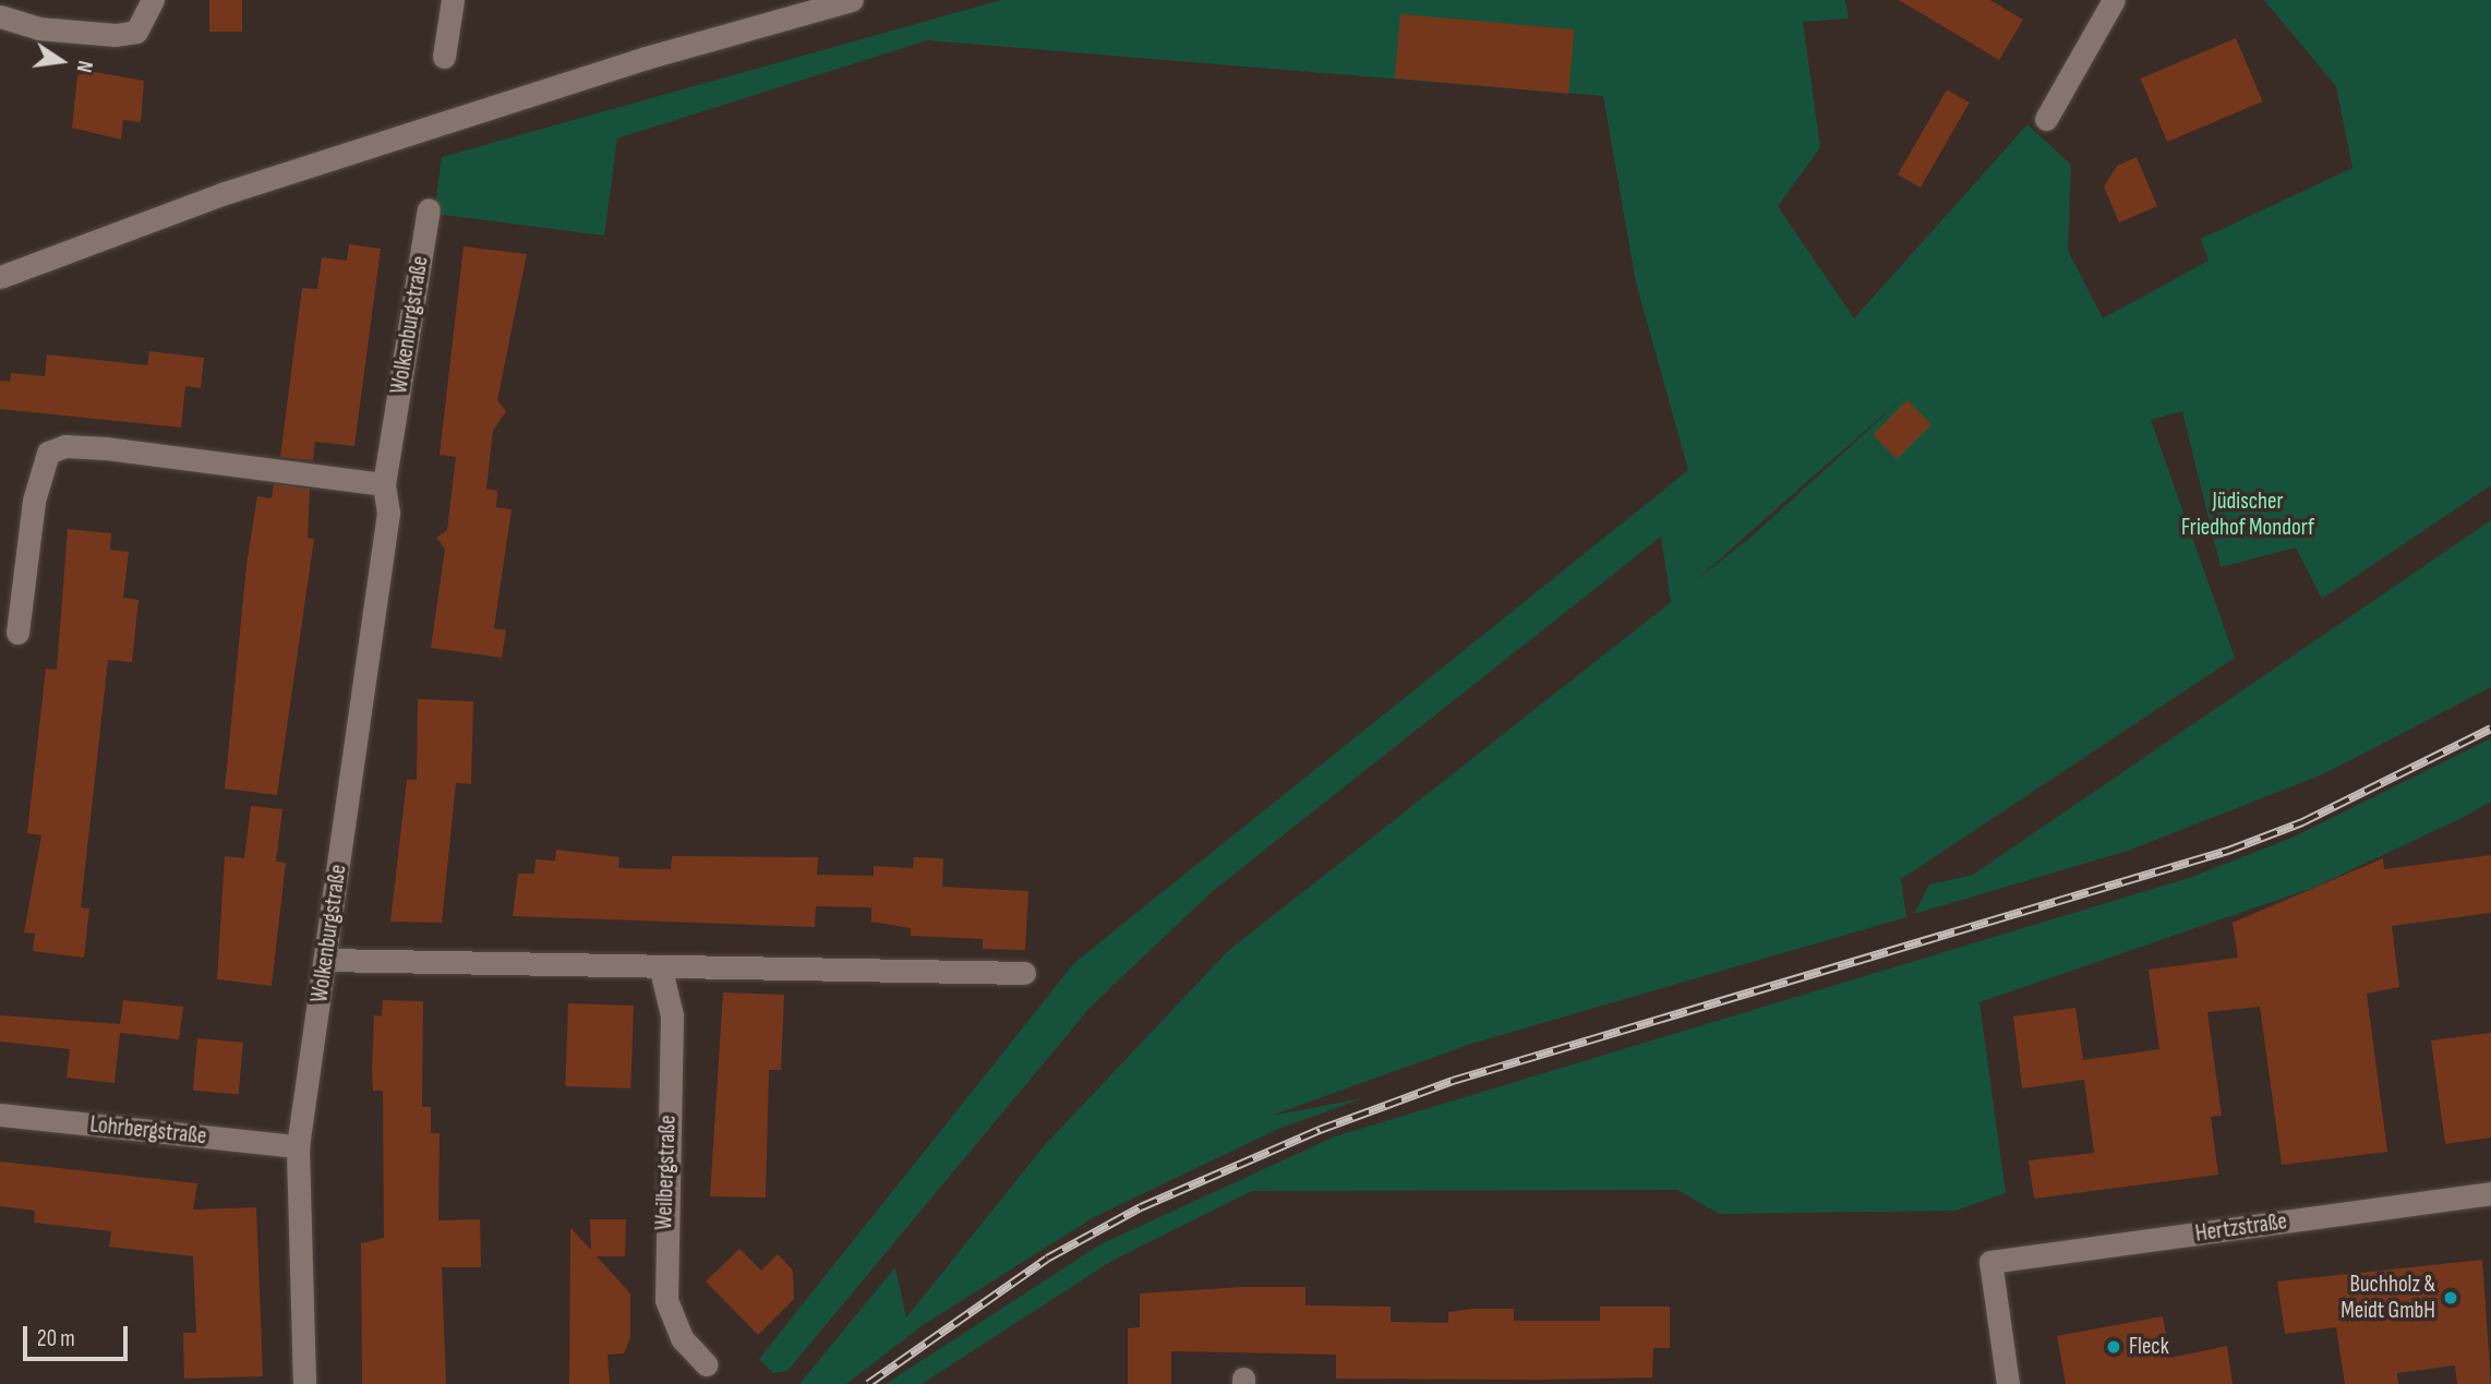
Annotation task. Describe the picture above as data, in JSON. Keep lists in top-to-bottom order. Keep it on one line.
{"streets":{"street":["Wolkenburgstraße","Lohrbergstraße","Weilbergstraße","Hertzstraße"]},"crossings":[["Wolkenburgstraße","Lohrbergstraße"]],"parks":["Jüdischer Friedhof Mondorf"],"places":["Buchholz & Meidt GmbH","Fleck"],"scale_bar":"20 m","north":"right"}
